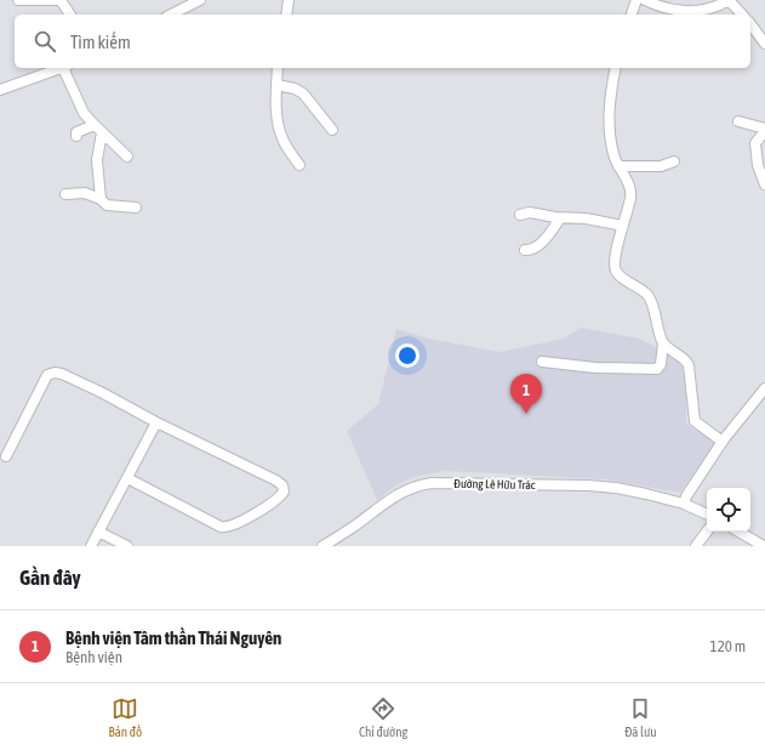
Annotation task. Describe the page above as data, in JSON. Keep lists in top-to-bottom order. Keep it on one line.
{"streets":{"street":["Đường Lê Hữu Trác"]},"page":{"search":"Tìm kiếm","pins":"1","heading":"Gần đây","list":[{"mark":"1","name":"Bệnh viện Tâm thần Thái Nguyên","note":"Bệnh viện","value":"120 m"}],"nav":["Bản đồ","Chỉ đường","Đã lưu"]}}
